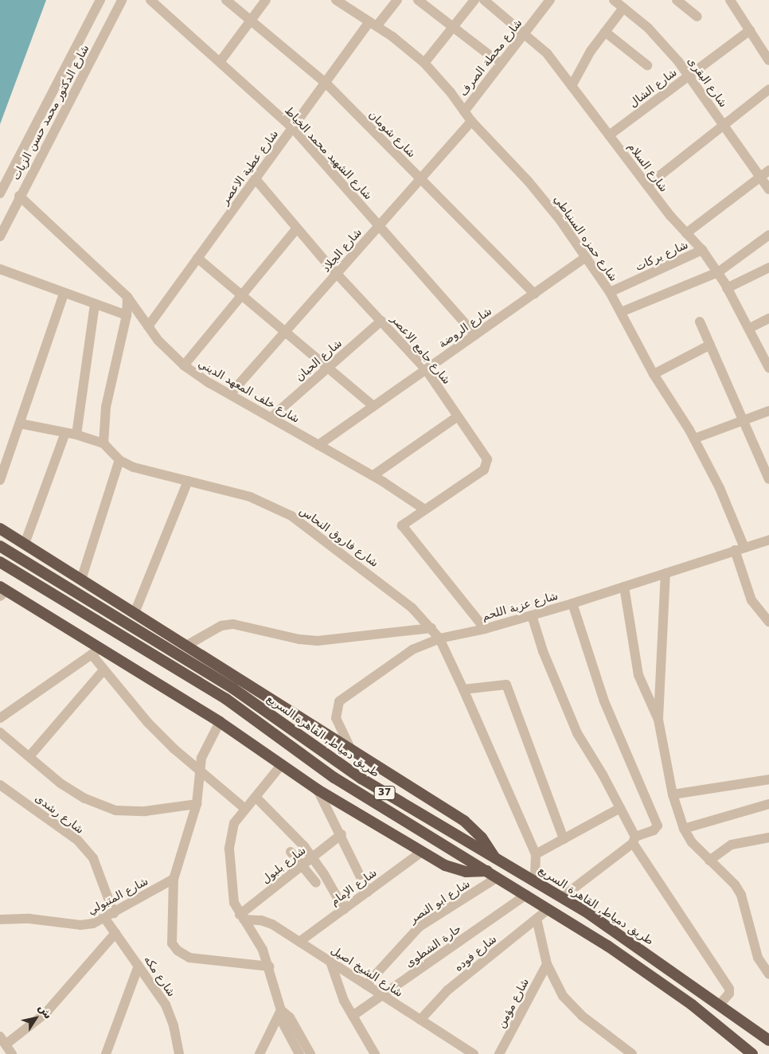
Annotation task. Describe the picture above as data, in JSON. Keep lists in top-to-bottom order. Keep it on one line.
{"streets":{"highway":["طريق دمياط, القاهرة السريع","37"],"street":["شارع محطة الصرف","شارع البقرى","شارع الشال","شارع الدكتور محمد حسن الزيات","شارع شومان","شارع الشهيد محمد الخياط","شارع عطية الاعصر","شارع السلام","شارع حمزه السنباطي","شارع الجلاد","شارع بركات","شارع الروضة","شارع جامع الاعصر","شارع الحبان","شارع خلف المعهد الديني","شارع فاروق النحاس","شارع عزبة اللحم","شارع رشدى","شارع بلبول","شارع الإمام","شارع المتبولي","شارع ابو النصر","حارة الشطوى","شارع فوده","شارع الشيخ اصيل","شارع مكه","شارع مؤمن"]},"crossings":[["شارع محطة الصرف","شارع السلام"],["شارع محطة الصرف","شارع حمزه السنباطي"],["شارع البقرى","شارع الشال"],["شارع الشال","شارع السلام"],["شارع الدكتور محمد حسن الزيات","شارع خلف المعهد الديني"],["شارع شومان","شارع عطية الاعصر"],["شارع شومان","شارع الجلاد"],["شارع شومان","شارع الروضة"],["شارع الشهيد محمد الخياط","شارع عطية الاعصر"],["شارع الشهيد محمد الخياط","شارع الجلاد"],["شارع الشهيد محمد الخياط","شارع الروضة"],["شارع عطية الاعصر","شارع حمزه السنباطي"],["شارع عطية الاعصر","شارع جامع الاعصر"],["شارع عطية الاعصر","شارع خلف المعهد الديني"],["شارع السلام","شارع بركات"],["شارع حمزه السنباطي","شارع الجلاد"],["شارع حمزه السنباطي","شارع بركات"],["شارع حمزه السنباطي","شارع الروضة"],["شارع حمزه السنباطي","شارع عزبة اللحم"],["شارع الجلاد","شارع جامع الاعصر"],["شارع الجلاد","شارع خلف المعهد الديني"],["شارع الروضة","شارع جامع الاعصر"],["شارع الروضة","شارع خلف المعهد الديني"],["شارع جامع الاعصر","شارع الحبان"],["شارع جامع الاعصر","شارع خلف المعهد الديني"],["شارع جامع الاعصر","شارع عزبة اللحم"],["شارع الحبان","شارع خلف المعهد الديني"],["شارع فاروق النحاس","شارع عزبة اللحم"],["شارع فاروق النحاس","طريق دمياط, القاهرة السريع"],["37","شارع ابو النصر"],["37","حارة الشطوى"],["37","شارع فوده"],["شارع رشدى","شارع المتبولي"],["شارع رشدى","شارع مكه"],["شارع بلبول","شارع الشيخ اصيل"],["شارع الإمام","شارع الشيخ اصيل"],["شارع المتبولي","شارع مكه"],["شارع ابو النصر","شارع الشيخ اصيل"],["حارة الشطوى","شارع الشيخ اصيل"],["شارع فوده","شارع الشيخ اصيل"]],"north":"top right"}
